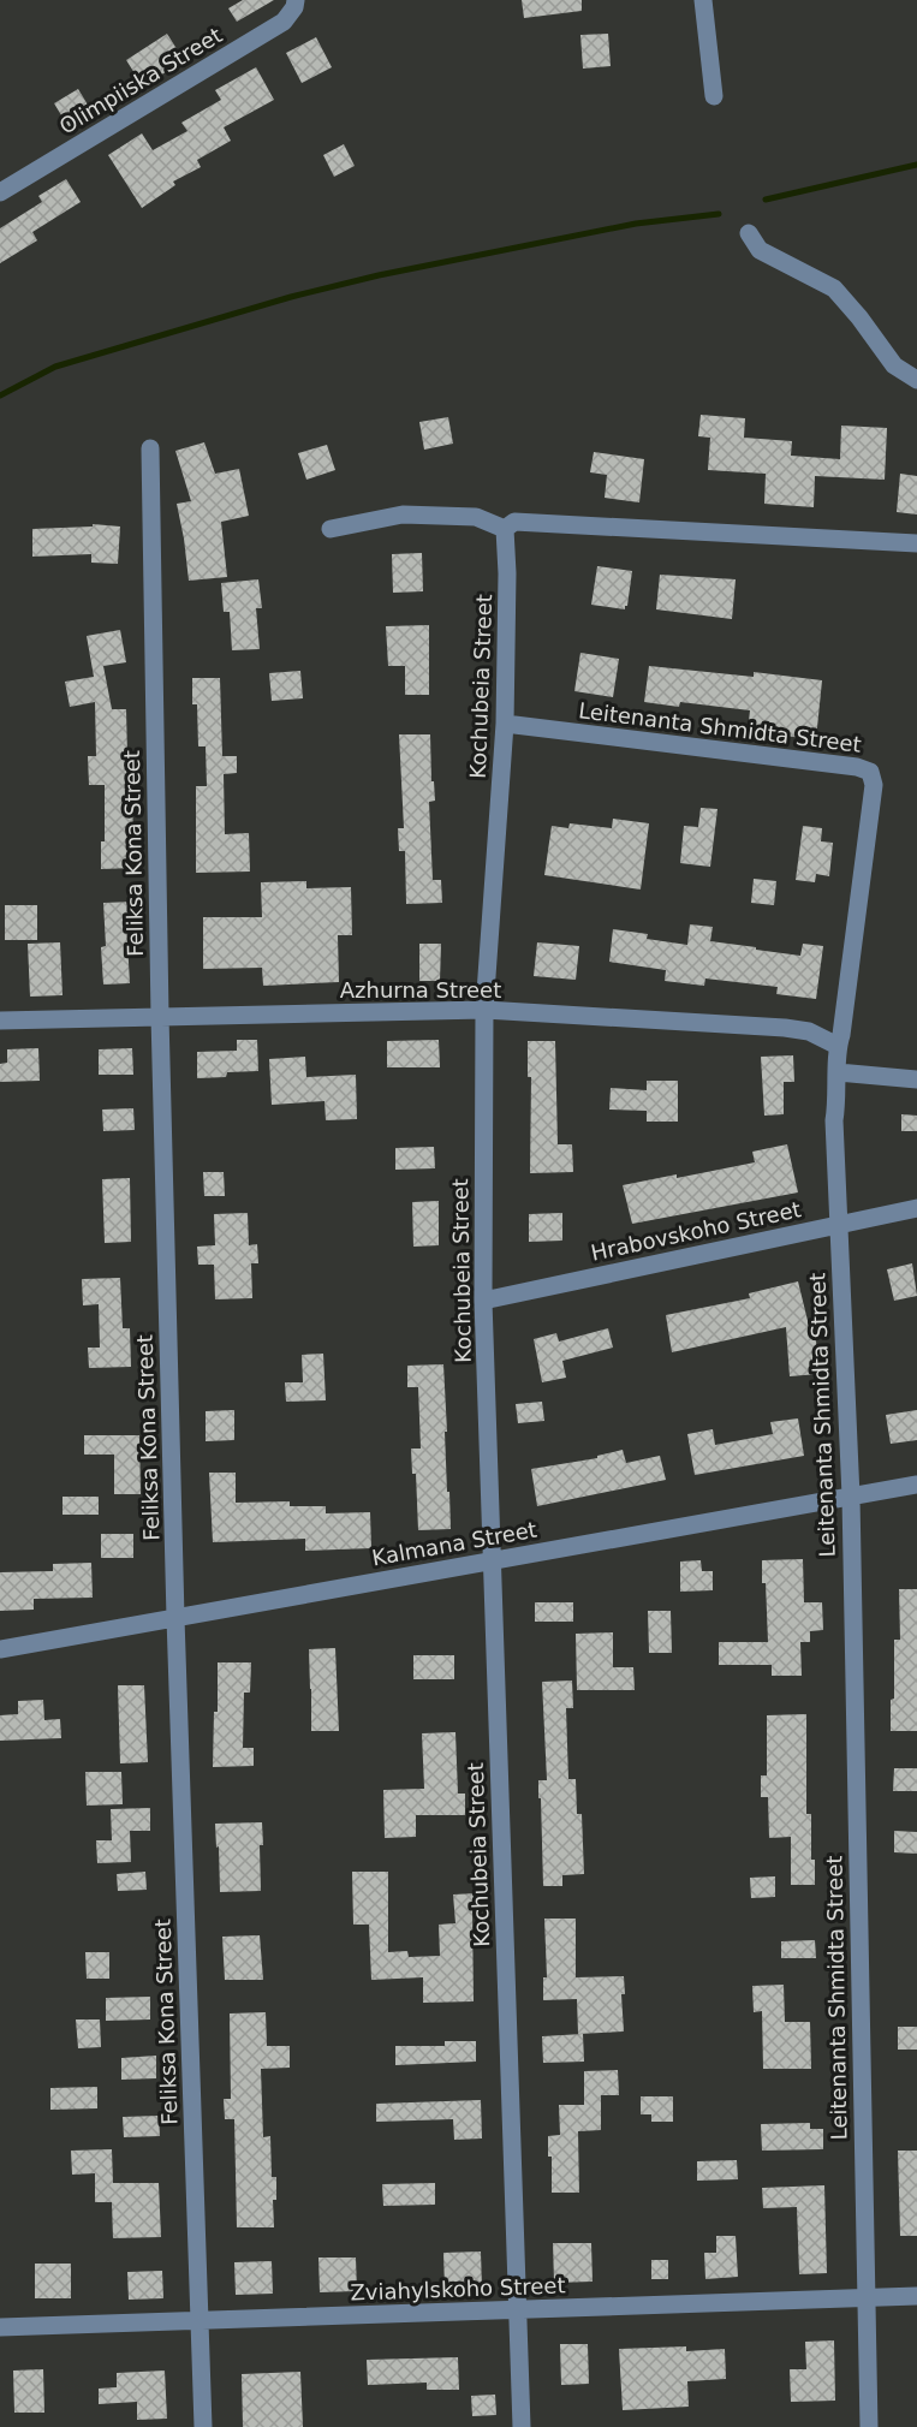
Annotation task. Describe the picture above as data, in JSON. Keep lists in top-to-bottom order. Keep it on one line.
{"streets":{"street":["Olimpiiska Street","Kochubeia Street","Leitenanta Shmidta Street","Feliksa Kona Street","Azhurna Street","Hrabovskoho Street","Kalmana Street","Zviahylskoho Street"]},"crossings":[["Kochubeia Street","Leitenanta Shmidta Street"],["Kochubeia Street","Azhurna Street"],["Kochubeia Street","Hrabovskoho Street"],["Kochubeia Street","Kalmana Street"],["Kochubeia Street","Zviahylskoho Street"],["Leitenanta Shmidta Street","Azhurna Street"],["Leitenanta Shmidta Street","Hrabovskoho Street"],["Leitenanta Shmidta Street","Kalmana Street"],["Leitenanta Shmidta Street","Zviahylskoho Street"],["Feliksa Kona Street","Azhurna Street"],["Feliksa Kona Street","Kalmana Street"],["Feliksa Kona Street","Zviahylskoho Street"]]}
